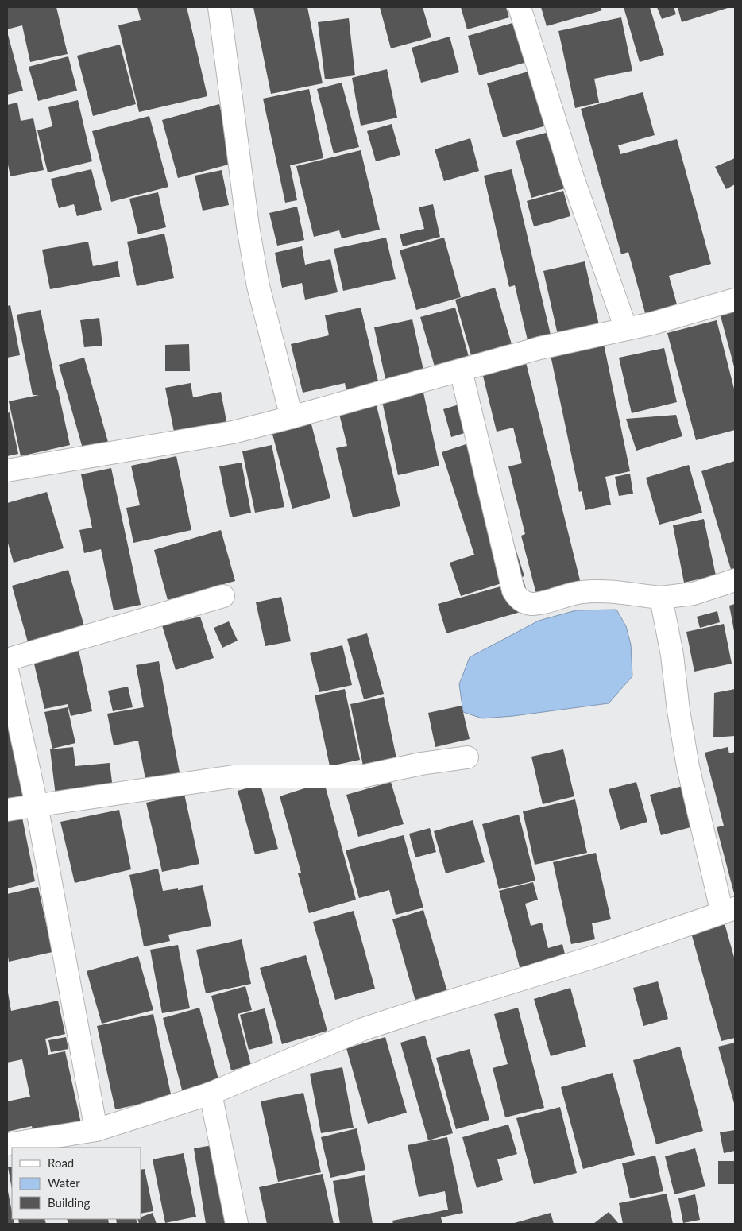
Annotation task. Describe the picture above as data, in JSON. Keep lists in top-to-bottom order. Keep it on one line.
{"legend":["Road","Water","Building"]}
